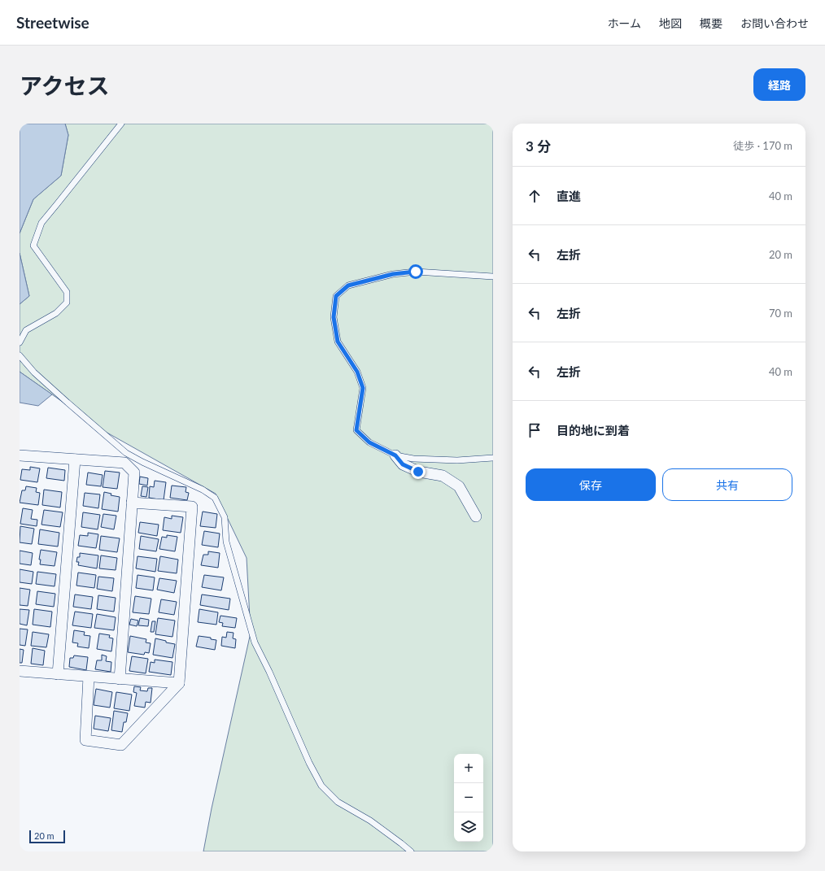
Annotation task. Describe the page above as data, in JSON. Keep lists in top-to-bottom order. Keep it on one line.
{"scale_bar":"20 m","page":{"header":"Streetwise","nav":["ホーム","地図","概要","お問い合わせ"],"title":"アクセス","buttons":["経路",["保存","共有"]],"heading":["3 分","徒歩 · 170 m"],"list":[["直進","40 m"],["左折","20 m"],["左折","70 m"],["左折","40 m"],"目的地に到着"],"map_buttons":["+","−"],"scale":"20 m"}}
